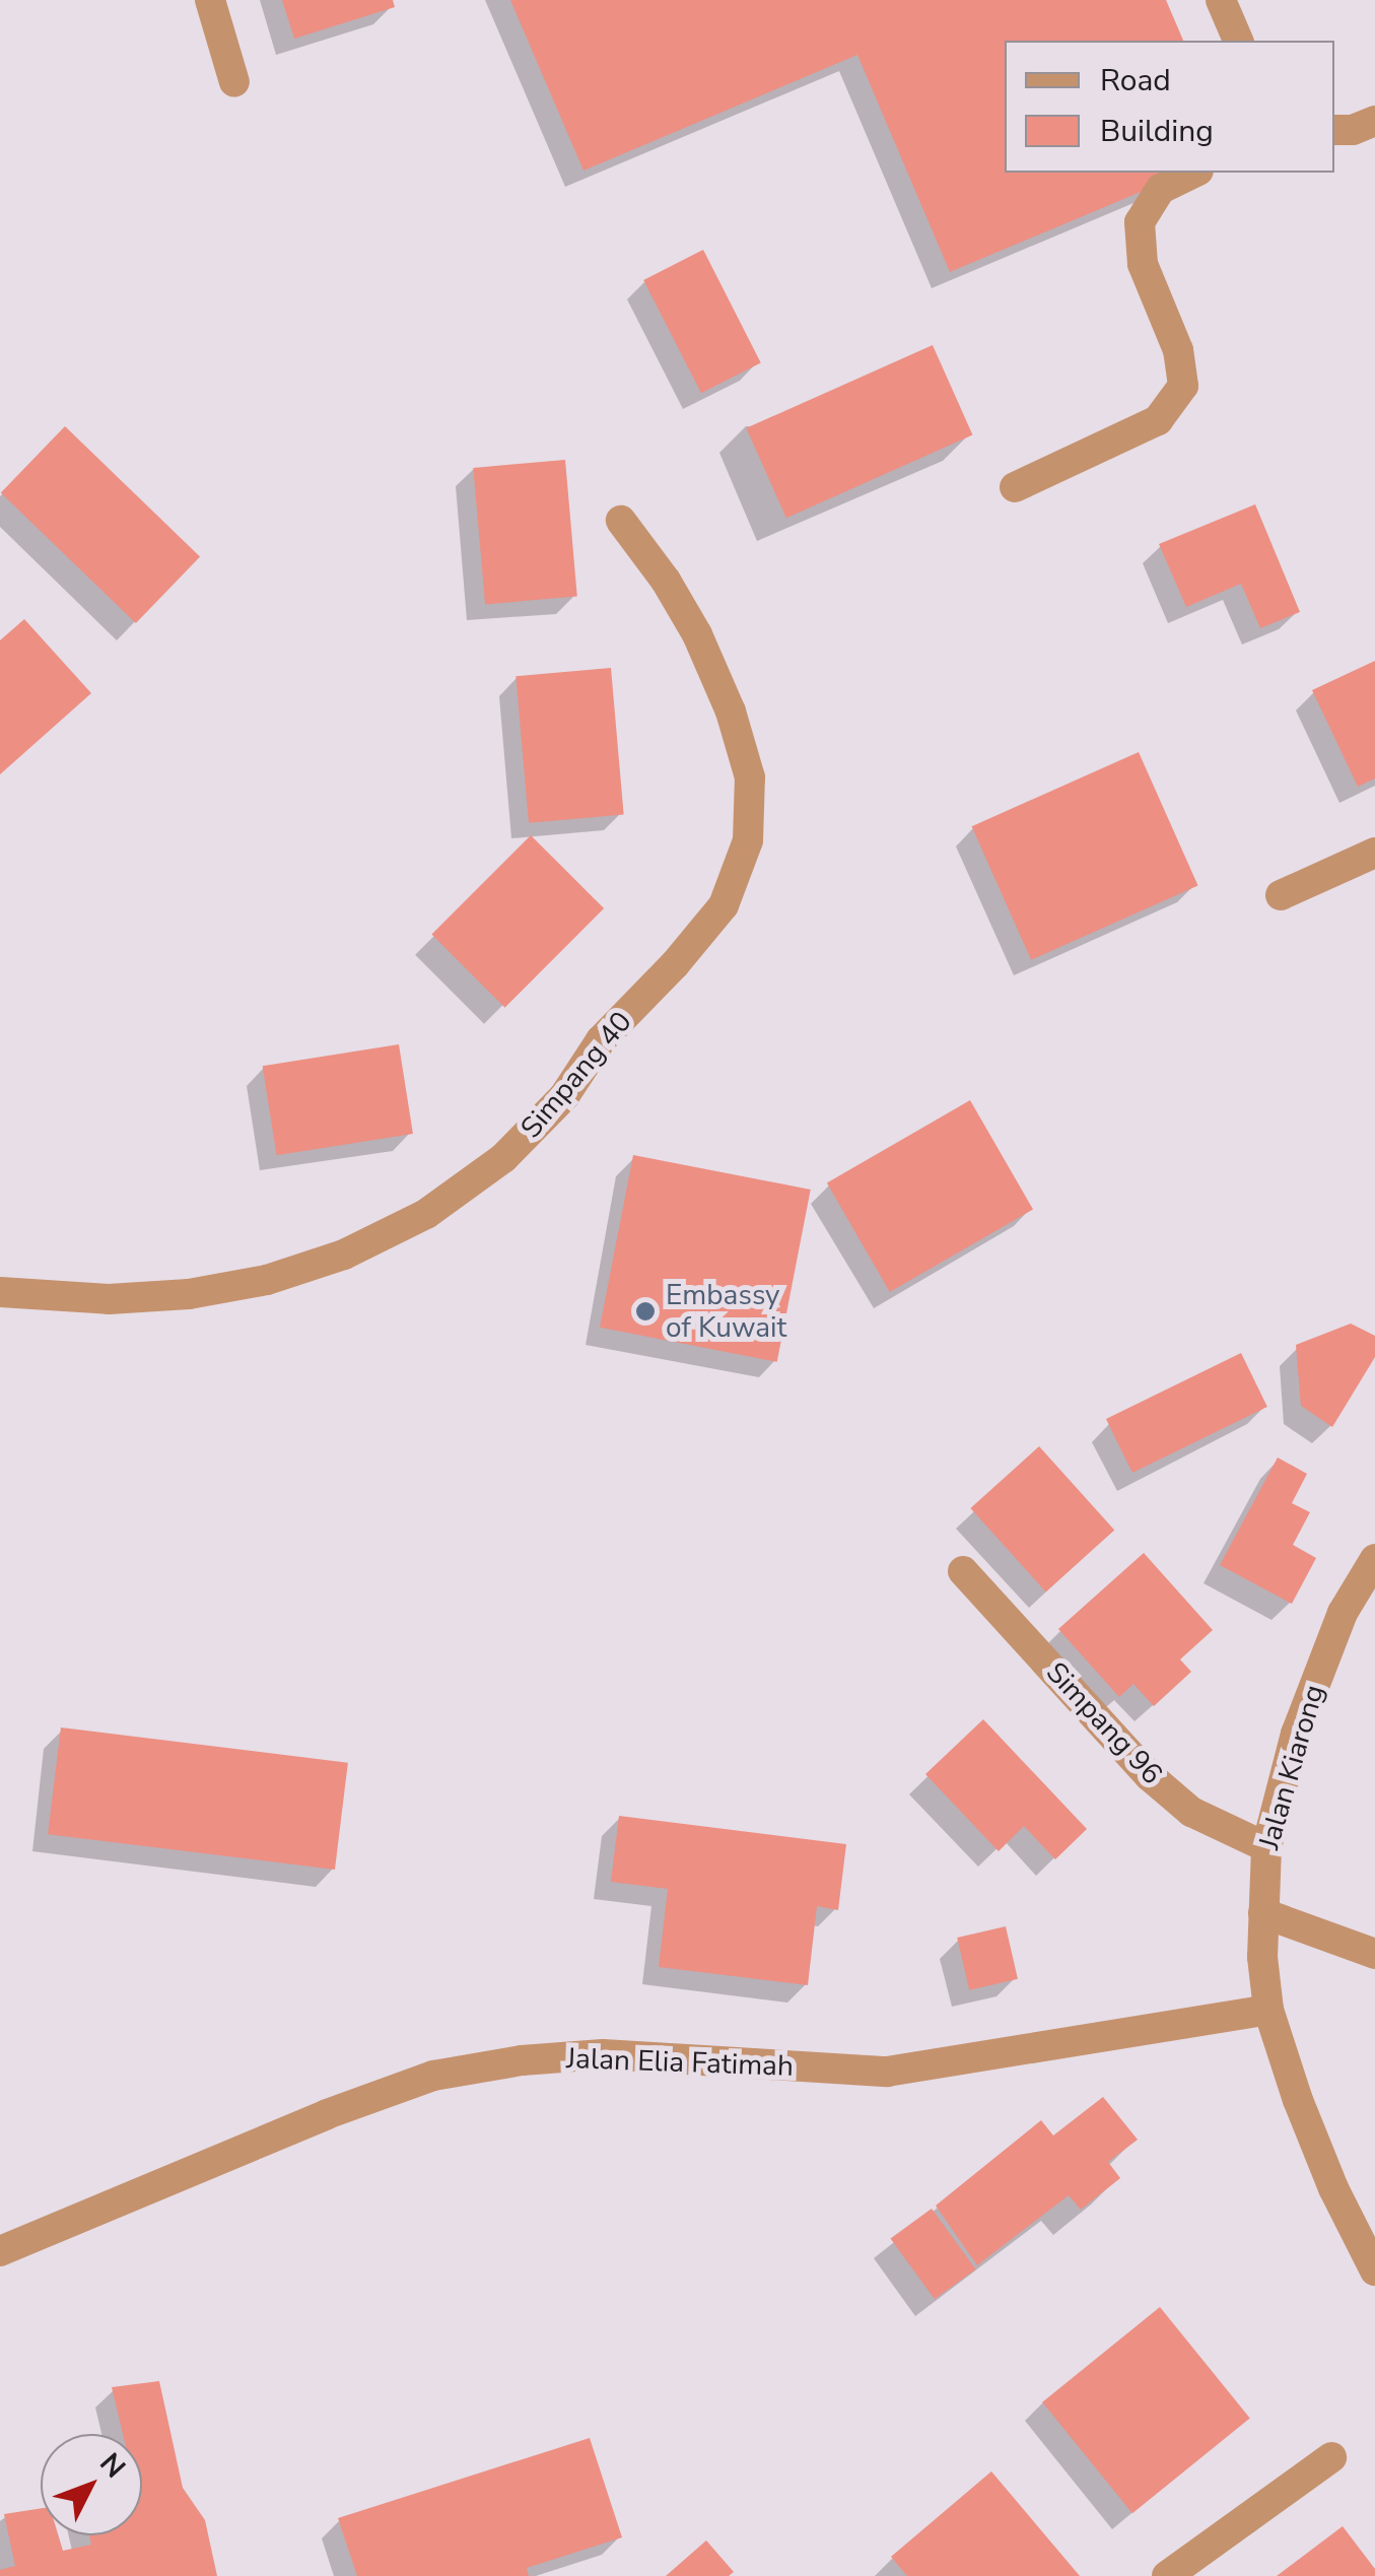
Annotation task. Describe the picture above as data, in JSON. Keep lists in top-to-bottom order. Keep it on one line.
{"streets":{"street":["Simpang 40","Simpang 96","Jalan Kiarong","Jalan Elia Fatimah"]},"crossings":[["Simpang 96","Jalan Kiarong"],["Jalan Kiarong","Jalan Elia Fatimah"]],"places":["Embassy of Kuwait"],"legend":["Road","Building"],"north":"top right"}
